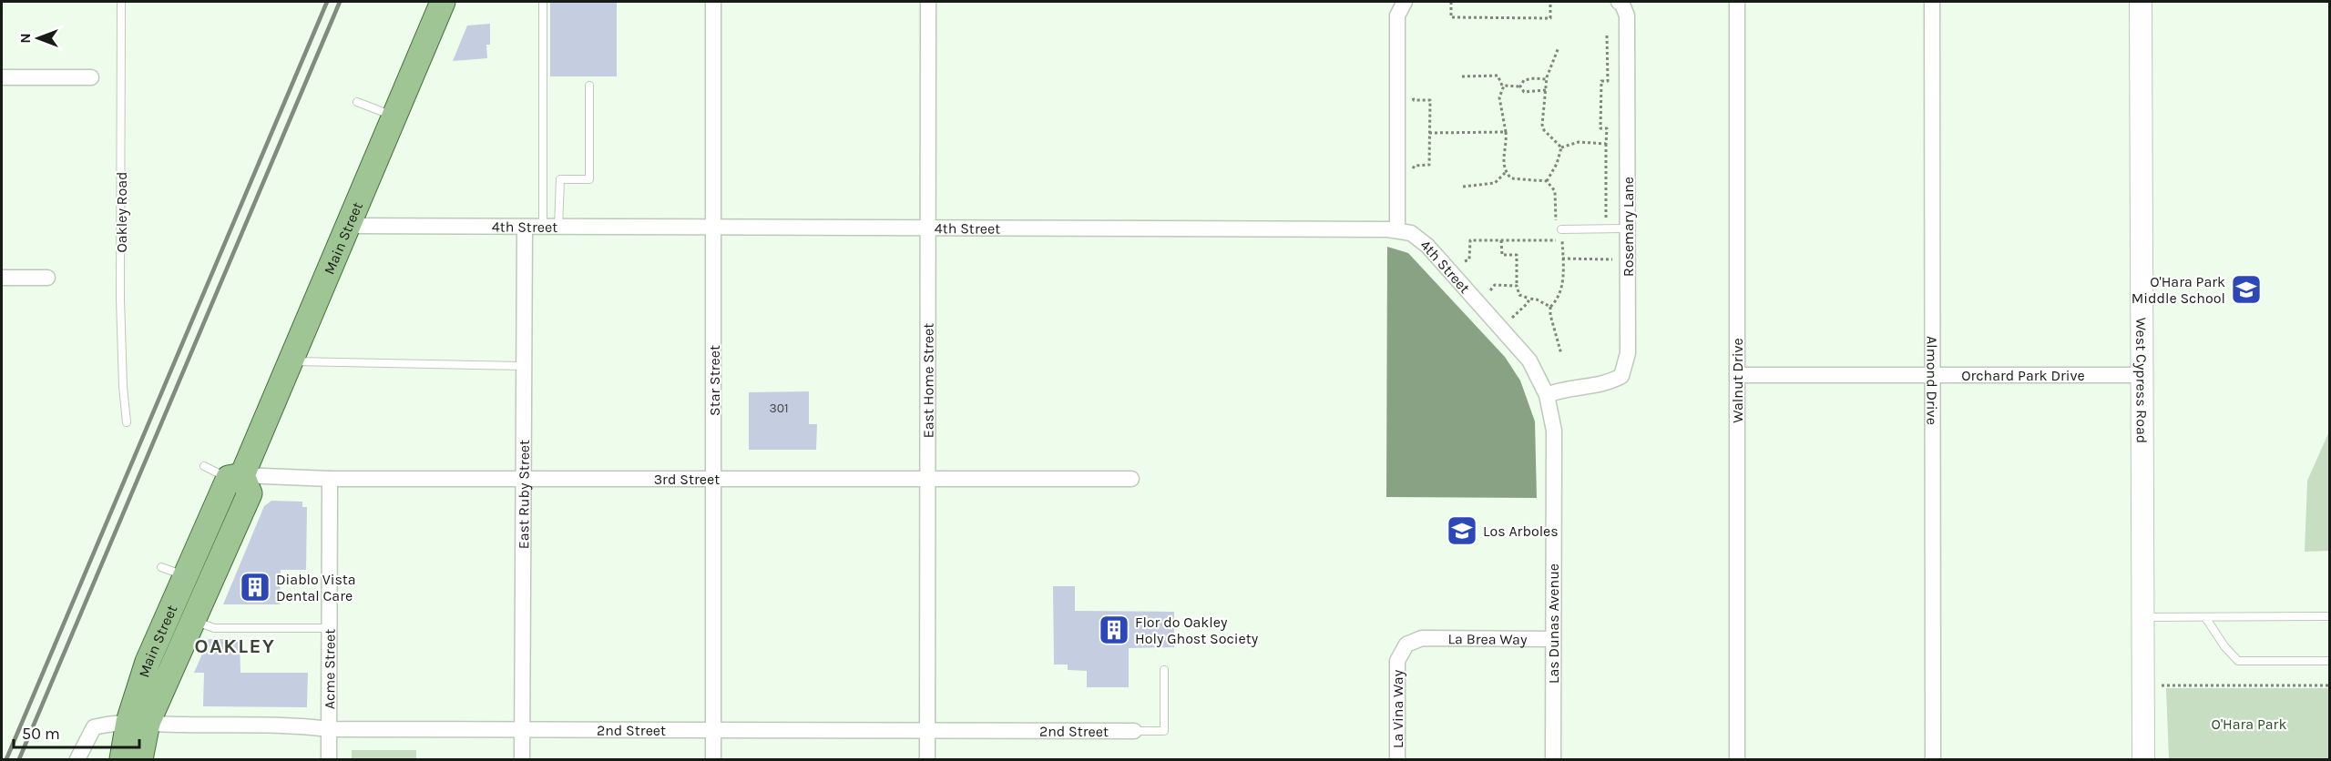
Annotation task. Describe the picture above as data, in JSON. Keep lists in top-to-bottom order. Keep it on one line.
{"streets":{"main road":["Main Street"],"street":["Rosemary Lane","4th Street","Orchard Park Drive","Star Street","East Home Street","Walnut Drive","Almond Drive","West Cypress Road","3rd Street","East Ruby Street","Las Dunas Avenue","La Brea Way","Acme Street","La Vina Way","2nd Street"],"lane":["Oakley Road"]},"crossings":[["Rosemary Lane","Las Dunas Avenue"],["4th Street","Main Street"],["4th Street","Star Street"],["4th Street","East Home Street"],["4th Street","East Ruby Street"],["4th Street","Las Dunas Avenue"],["Main Street","3rd Street"],["Main Street","2nd Street"],["Orchard Park Drive","Walnut Drive"],["Orchard Park Drive","Almond Drive"],["Orchard Park Drive","West Cypress Road"],["Star Street","3rd Street"],["Star Street","2nd Street"],["East Home Street","3rd Street"],["East Home Street","2nd Street"],["3rd Street","East Ruby Street"],["3rd Street","Acme Street"],["East Ruby Street","2nd Street"],["Las Dunas Avenue","La Brea Way"],["La Brea Way","La Vina Way"],["Acme Street","2nd Street"]],"districts":["OAKLEY"],"parks":["O'Hara Park"],"places":{"school or university":["O'Hara Park Middle School","Los Arboles"],"building":["Diablo Vista Dental Care","Flor do Oakley Holy Ghost Society"]},"house_numbers":["301"],"scale_bar":"50 m","north":"left"}
